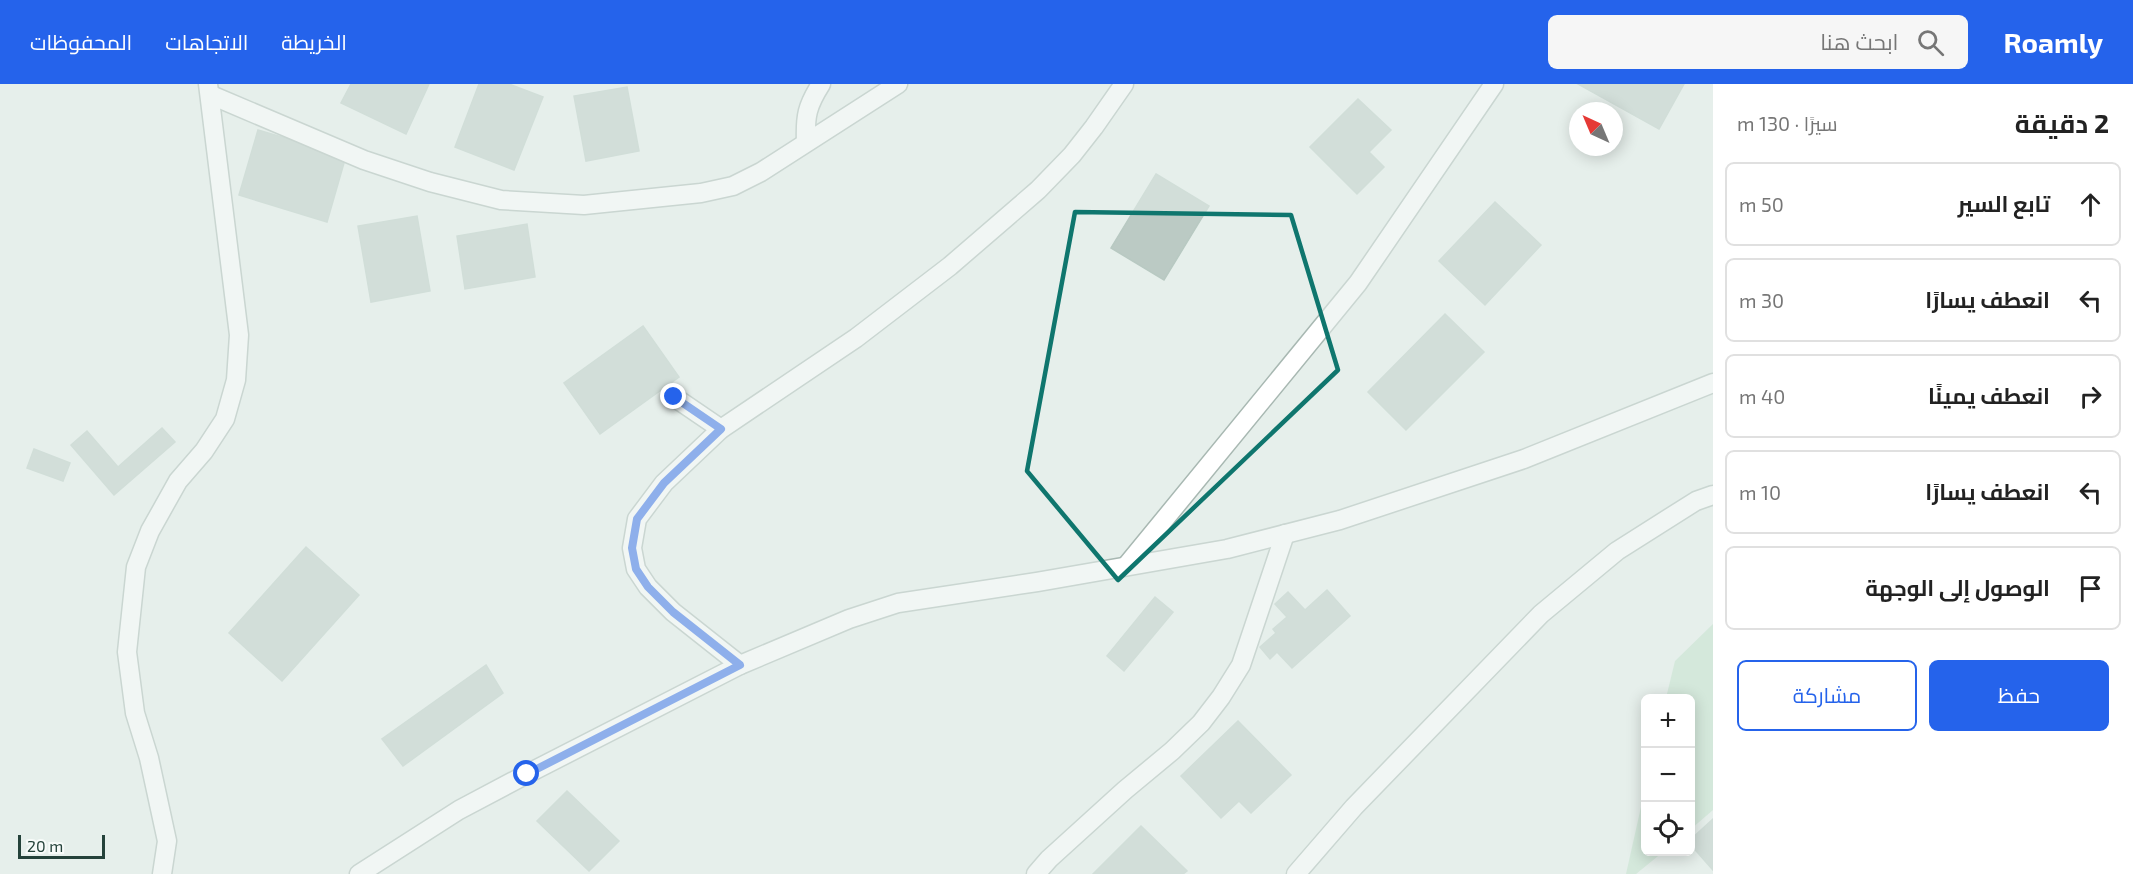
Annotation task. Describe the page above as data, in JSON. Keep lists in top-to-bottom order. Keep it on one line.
{"scale_bar":"20 m","north":"top left","page":{"header":"Roamly","search":"ابحث هنا","nav":["الخريطة","الاتجاهات","المحفوظات"],"heading":["2 دقيقة","سيرًا · 130 m"],"list":[["تابع السير","50 m"],["انعطف يسارًا","30 m"],["انعطف يمينًا","40 m"],["انعطف يسارًا","10 m"],"الوصول إلى الوجهة"],"buttons":["حفظ","مشاركة"],"map_buttons":["+","−"],"scale":"20 m"}}
